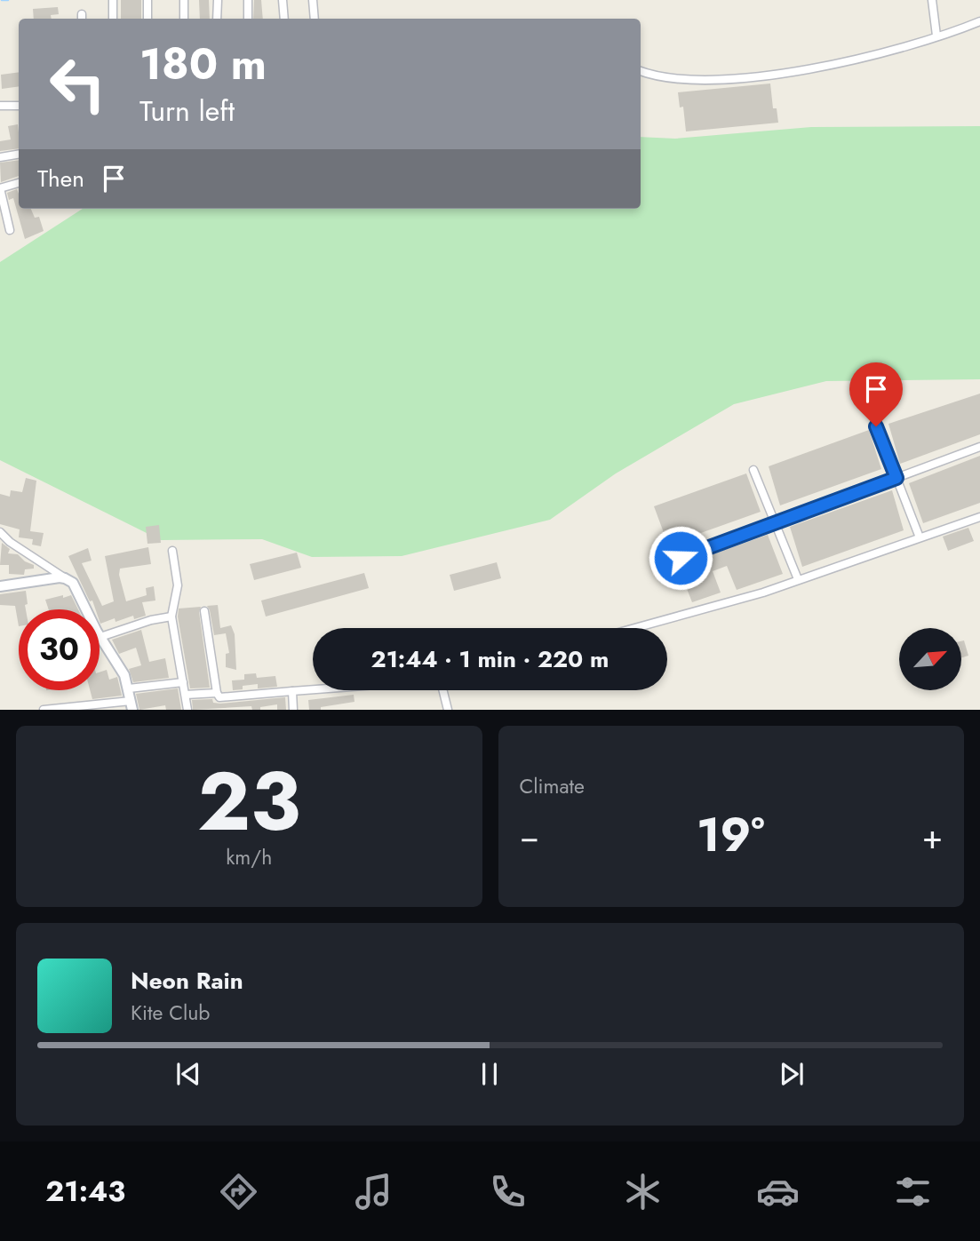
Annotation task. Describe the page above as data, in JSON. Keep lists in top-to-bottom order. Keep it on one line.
{"north":"top right","page":{"turn":["180 m","Turn left"],"then":"Then","limit":"30","trip":"21:44 · 1 min · 220 m","tile":[["23","km/h"],"Climate"],"heat":["−","19°","+"],"song":["Neon Rain","Kite Club"],"tabs":"21:43"}}
